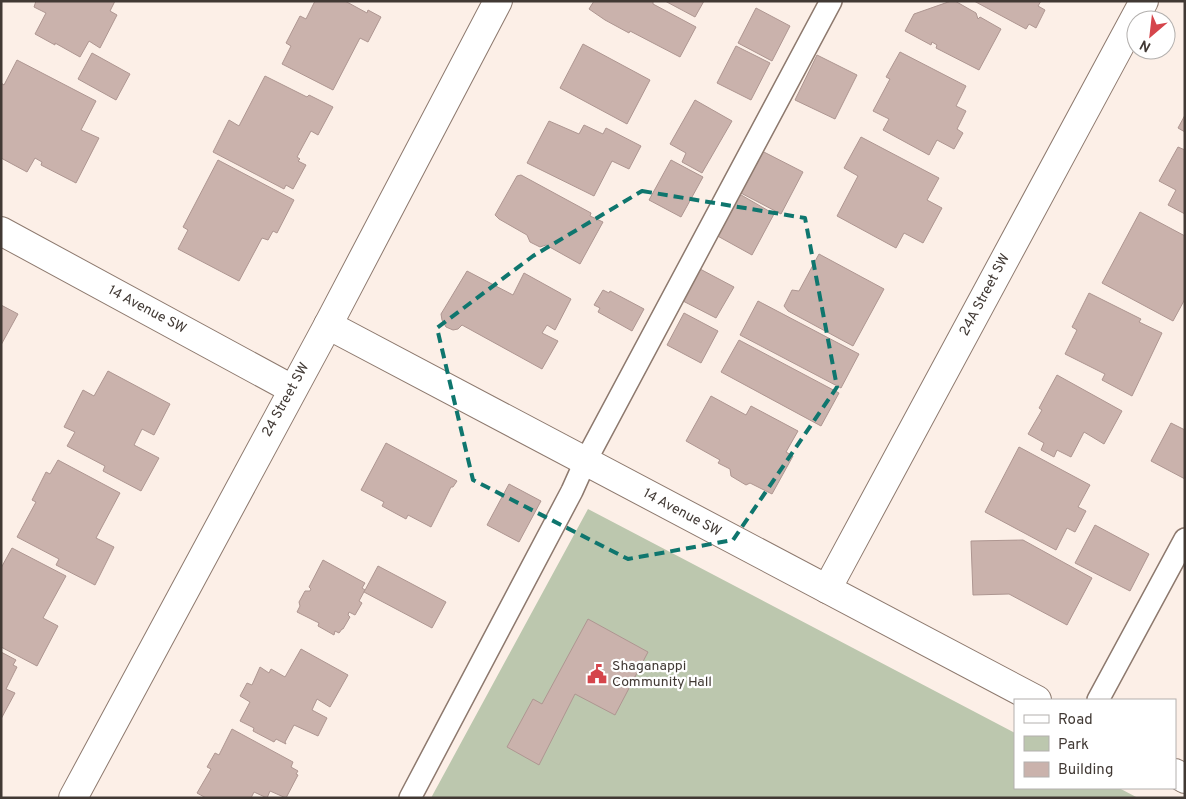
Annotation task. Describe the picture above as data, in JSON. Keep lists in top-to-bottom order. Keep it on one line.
{"streets":{"street":["24A Street SW","14 Avenue SW","24 Street SW"]},"crossings":[["24A Street SW","14 Avenue SW"],["14 Avenue SW","24 Street SW"]],"places":{"public building":["Shaganappi Community Hall"]},"legend":["Road","Park","Building"],"north":"bottom left"}
